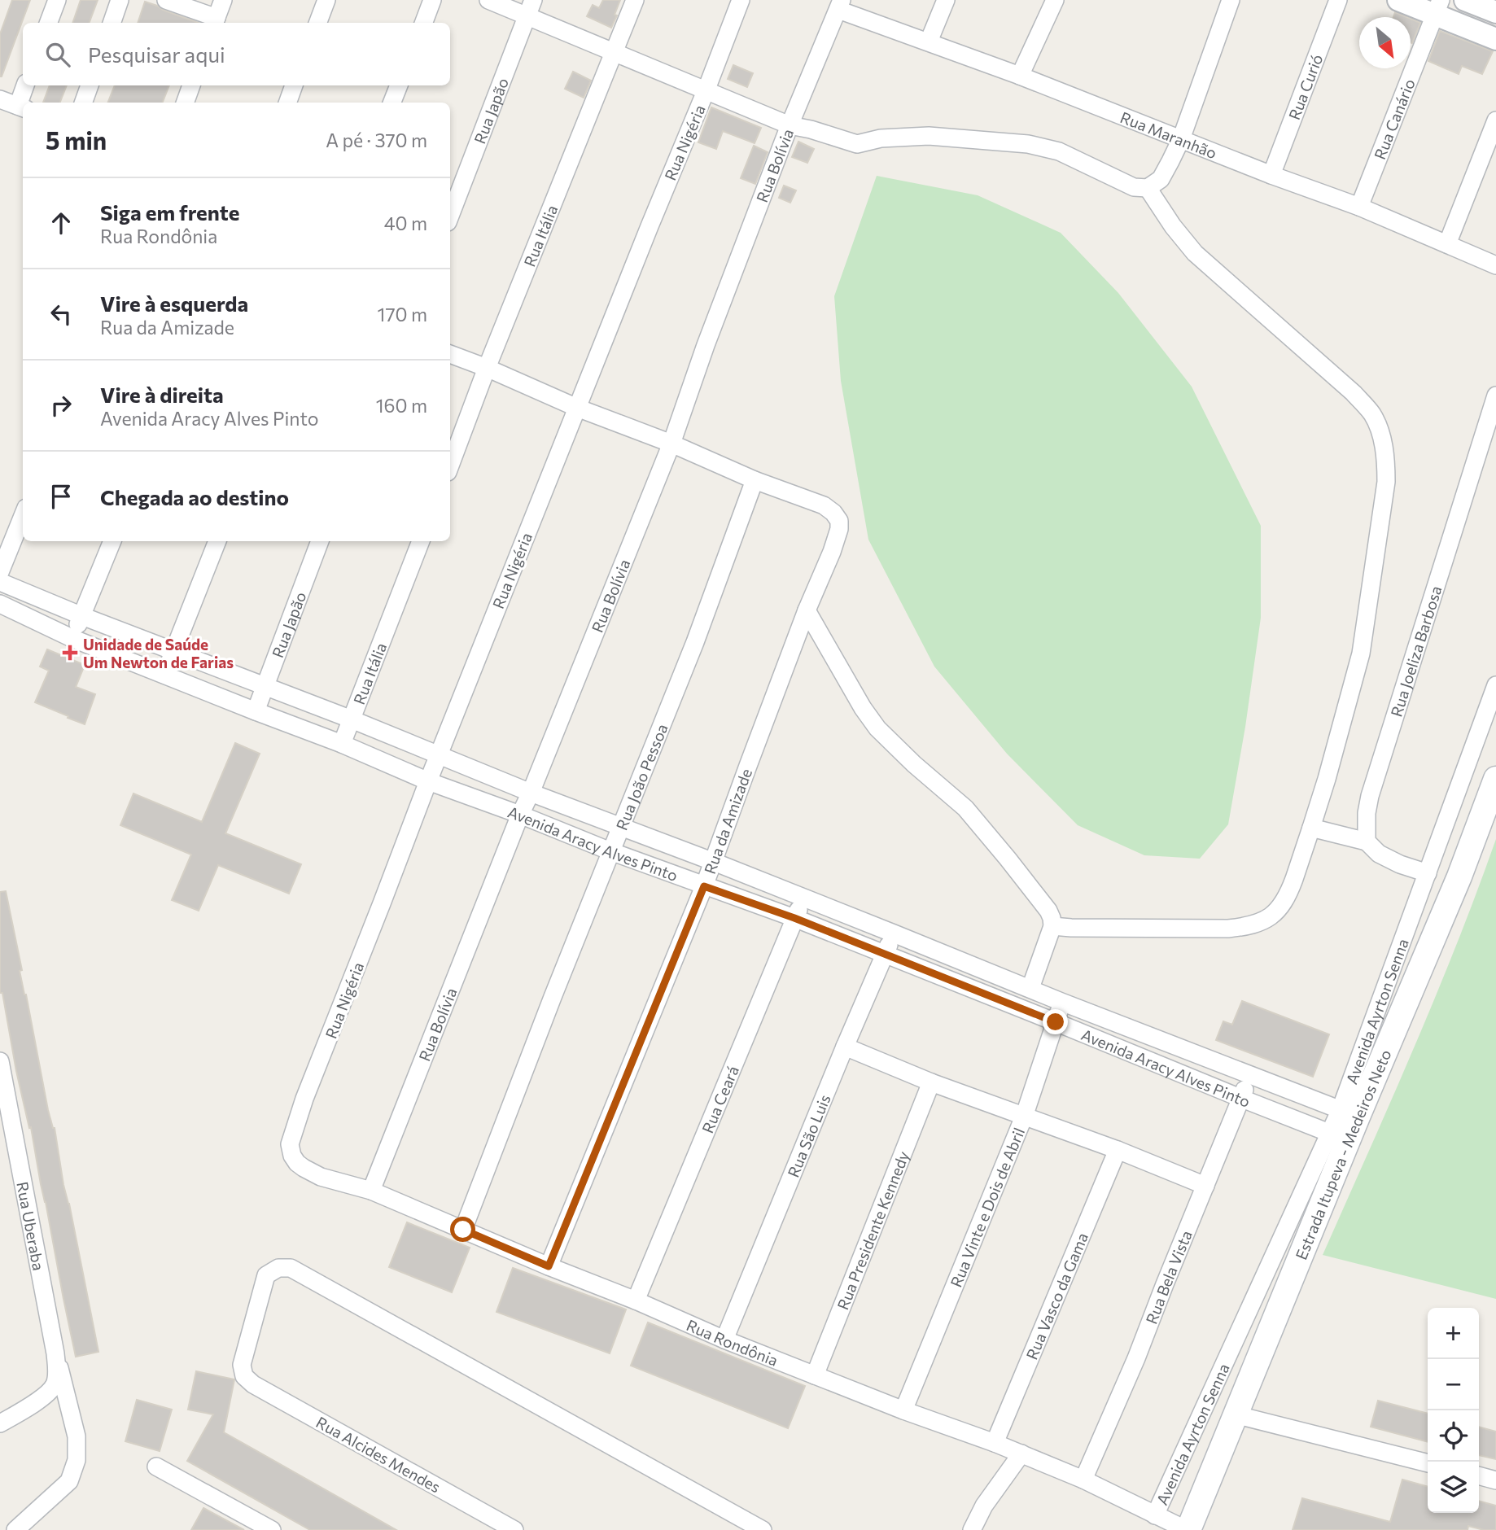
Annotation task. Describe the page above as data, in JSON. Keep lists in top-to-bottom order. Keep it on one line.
{"streets":{"main road":["Estrada Itupeva - Medeiros Neto"],"street":["Rua Curió","Rua Japão","Rua Canário","Rua Maranhão","Rua Nigéria","Rua Bolívia","Rua Itália","Rua Joeliza Barbosa","Rua João Pessoa","Rua da Amizade","Avenida Aracy Alves Pinto","Avenida Ayrton Senna","Rua Ceará","Rua São Luis","Rua Vinte e Dois de Abril","Rua Uberaba","Rua Presidente Kennedy","Rua Bela Vista","Rua Vasco da Gama","Rua Rondônia","Rua Alcides Mendes"]},"crossings":[["Rua Curió","Rua Maranhão"],["Rua Japão","Avenida Aracy Alves Pinto"],["Rua Canário","Rua Maranhão"],["Rua Maranhão","Rua Bolívia"],["Rua Nigéria","Avenida Aracy Alves Pinto"],["Rua Nigéria","Rua Rondônia"],["Rua Bolívia","Avenida Aracy Alves Pinto"],["Rua Bolívia","Rua Rondônia"],["Rua Itália","Avenida Aracy Alves Pinto"],["Rua João Pessoa","Rua da Amizade"],["Rua João Pessoa","Avenida Aracy Alves Pinto"],["Rua João Pessoa","Rua Rondônia"],["Rua da Amizade","Avenida Aracy Alves Pinto"],["Rua da Amizade","Rua Rondônia"],["Avenida Aracy Alves Pinto","Avenida Ayrton Senna"],["Avenida Aracy Alves Pinto","Rua Ceará"],["Avenida Aracy Alves Pinto","Rua São Luis"],["Avenida Aracy Alves Pinto","Estrada Itupeva - Medeiros Neto"],["Avenida Aracy Alves Pinto","Rua Vinte e Dois de Abril"],["Avenida Aracy Alves Pinto","Rua Bela Vista"],["Avenida Ayrton Senna","Estrada Itupeva - Medeiros Neto"],["Avenida Ayrton Senna","Rua Rondônia"],["Rua Ceará","Rua Rondônia"],["Rua São Luis","Rua Rondônia"],["Estrada Itupeva - Medeiros Neto","Rua Rondônia"],["Rua Vinte e Dois de Abril","Rua Rondônia"],["Rua Presidente Kennedy","Rua Rondônia"],["Rua Bela Vista","Rua Rondônia"],["Rua Vasco da Gama","Rua Rondônia"]],"places":{"health":["Unidade de Saúde Um Newton de Farias"]},"north":"bottom right","page":{"search":"Pesquisar aqui","heading":["5 min","A pé · 370 m"],"list":[["Siga em frente","Rua Rondônia","40 m"],["Vire à esquerda","Rua da Amizade","170 m"],["Vire à direita","Avenida Aracy Alves Pinto","160 m"],"Chegada ao destino"],"map_buttons":["+","−"]}}
